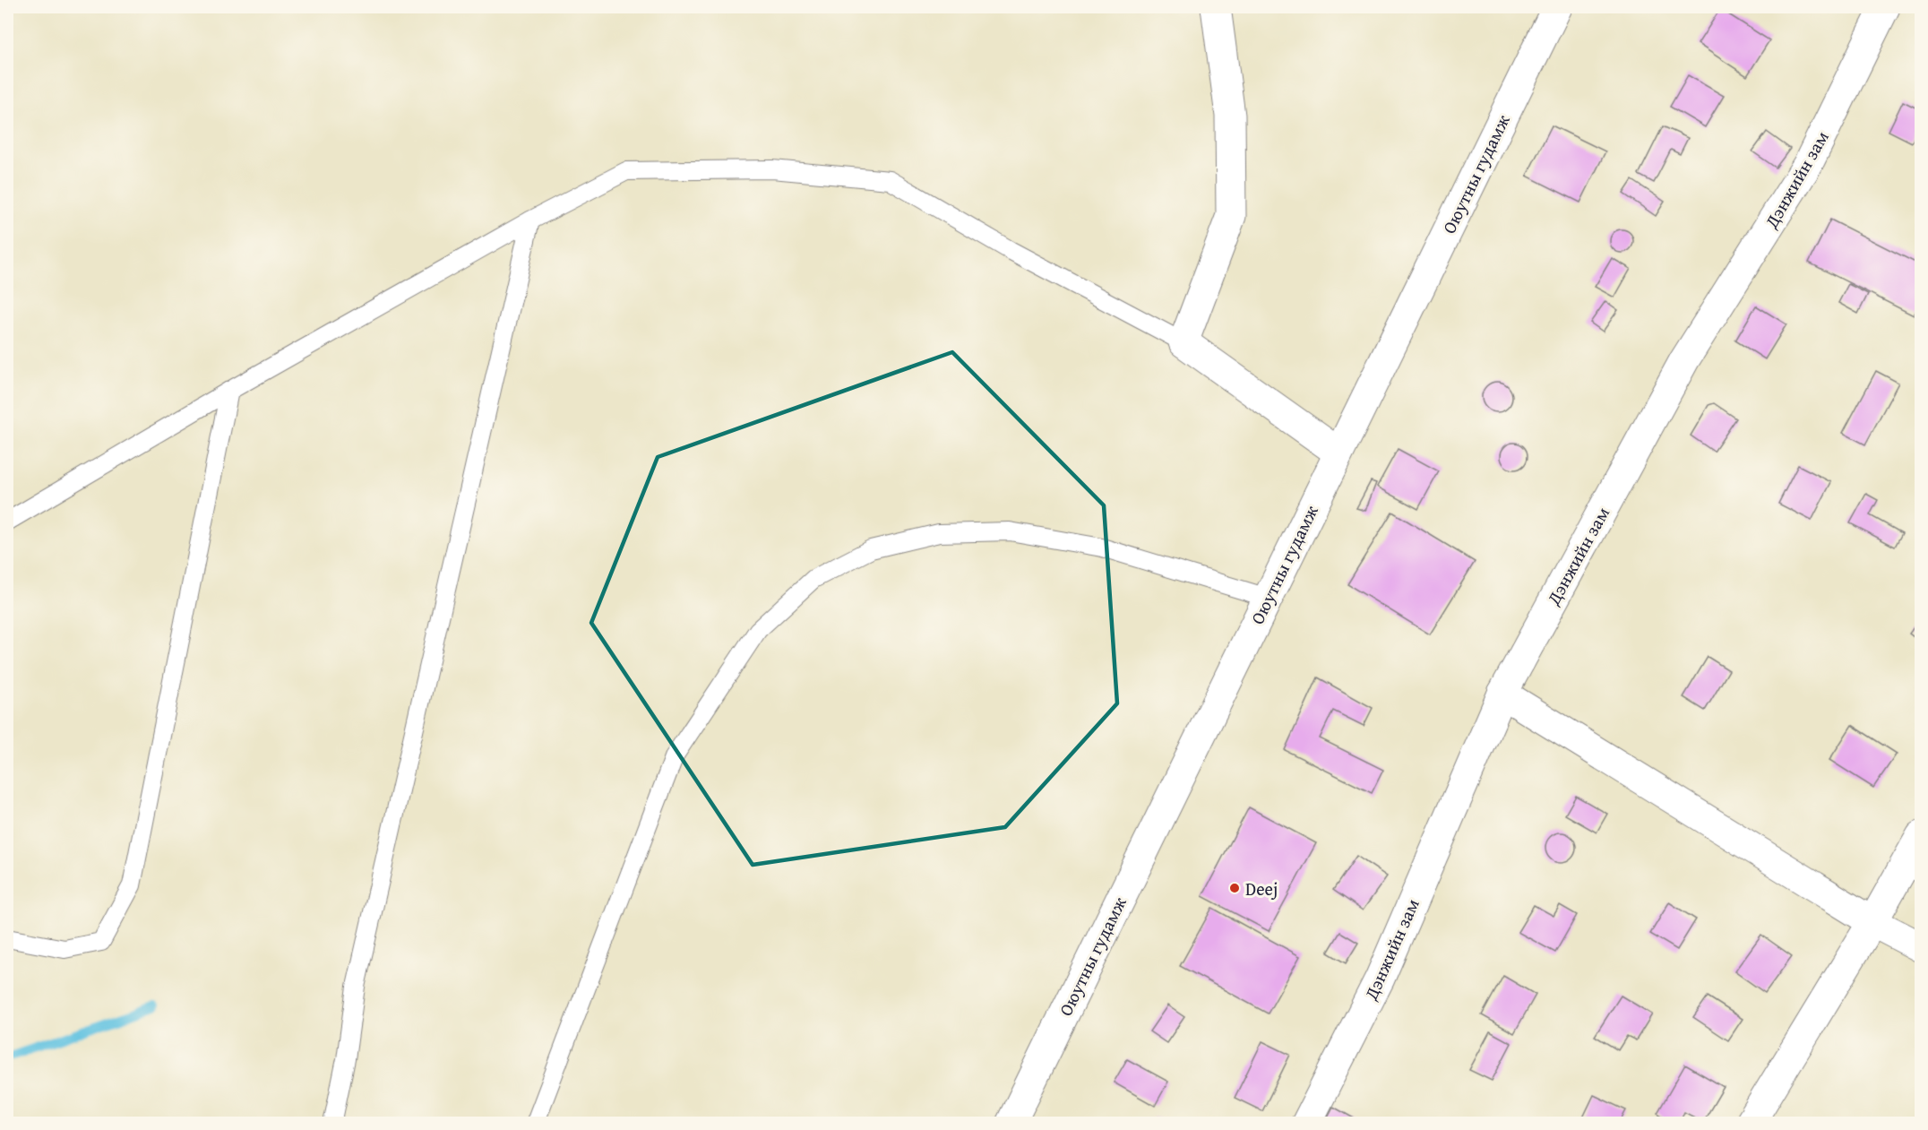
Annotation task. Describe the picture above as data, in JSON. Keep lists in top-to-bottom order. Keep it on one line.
{"streets":{"street":["Оюутны гудамж","Дэнжийн зам"]},"places":["Deej"]}
